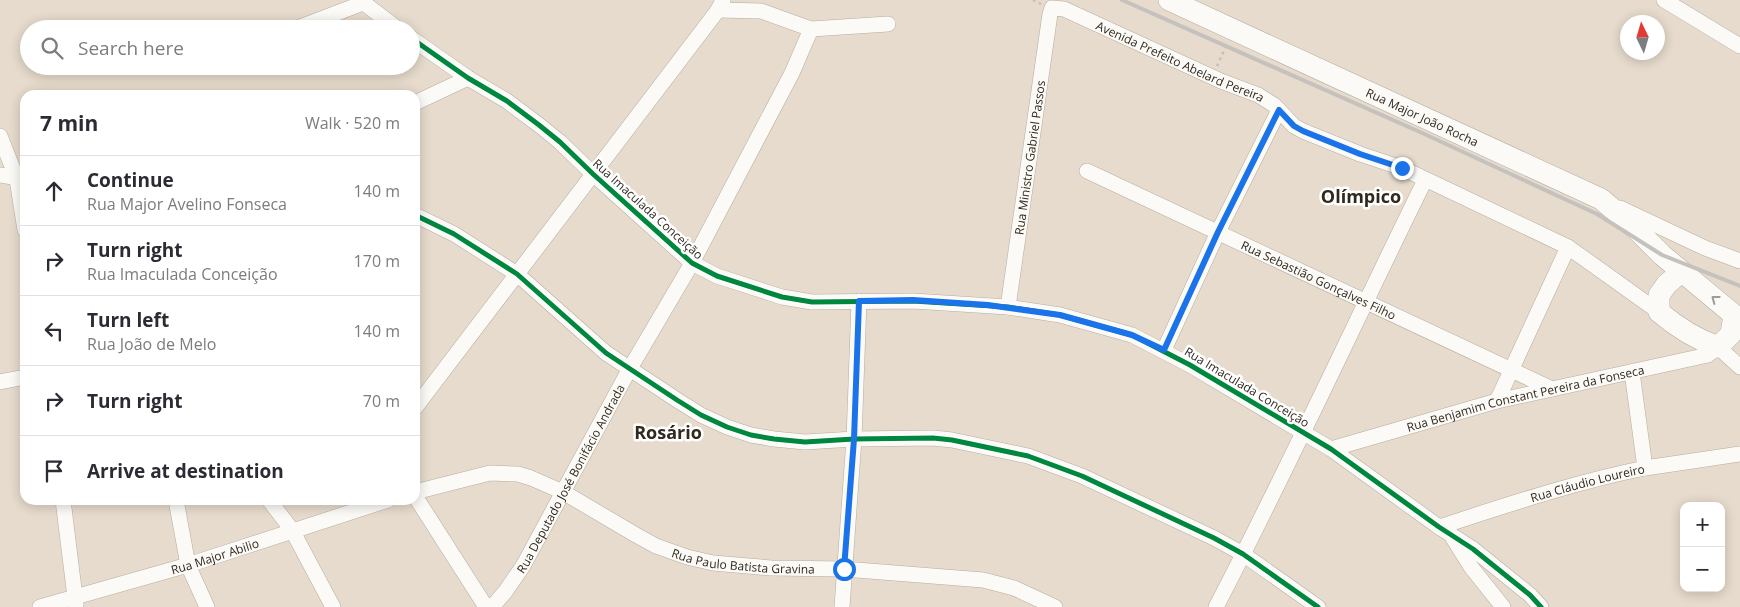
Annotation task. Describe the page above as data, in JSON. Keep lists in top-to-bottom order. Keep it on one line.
{"streets":{"main road":["Rua Major João Rocha"],"street":["Avenida Prefeito Abelard Pereira","Rua Ministro Gabriel Passos","Rua Imaculada Conceição","Rua Sebastião Gonçalves Filho","Rua Benjamim Constant Pereira da Fonseca","Rua Deputado José Bonifácio Andrada","Rua Cláudio Loureiro","Rua Major Abilio","Rua Paulo Batista Gravina"]},"crossings":[["Avenida Prefeito Abelard Pereira","Rua Ministro Gabriel Passos"],["Rua Major João Rocha","Rua Benjamim Constant Pereira da Fonseca"],["Rua Ministro Gabriel Passos","Rua Imaculada Conceição"],["Rua Imaculada Conceição","Rua Benjamim Constant Pereira da Fonseca"],["Rua Imaculada Conceição","Rua Deputado José Bonifácio Andrada"],["Rua Imaculada Conceição","Rua Cláudio Loureiro"],["Rua Sebastião Gonçalves Filho","Rua Benjamim Constant Pereira da Fonseca"],["Rua Deputado José Bonifácio Andrada","Rua Paulo Batista Gravina"]],"districts":["Olímpico","Rosário"],"north":"top","page":{"search":"Search here","heading":["7 min","Walk · 520 m"],"list":[["Continue","Rua Major Avelino Fonseca","140 m"],["Turn right","Rua Imaculada Conceição","170 m"],["Turn left","Rua João de Melo","140 m"],["Turn right","70 m"],"Arrive at destination"],"map_buttons":["+","−"]}}
